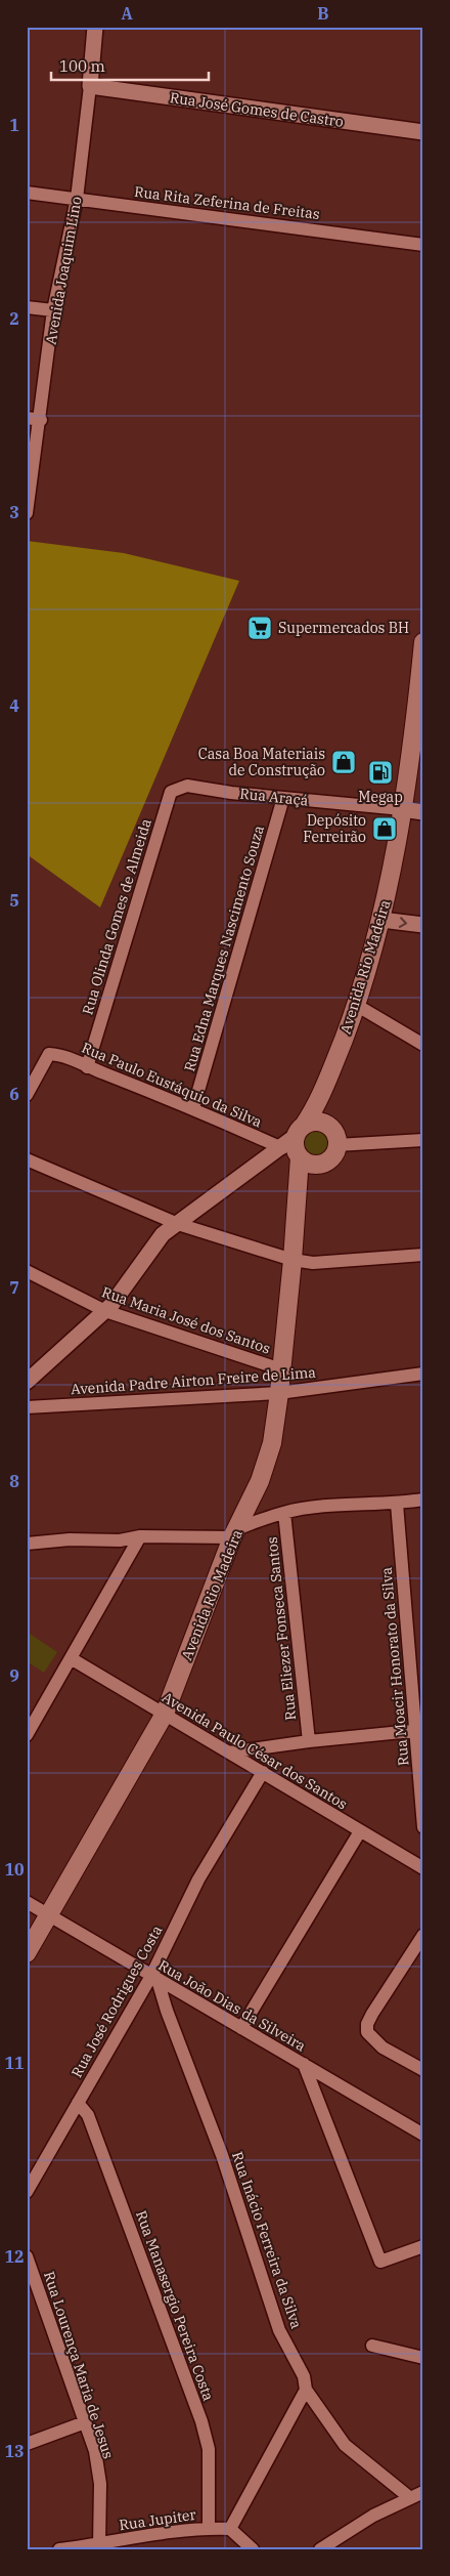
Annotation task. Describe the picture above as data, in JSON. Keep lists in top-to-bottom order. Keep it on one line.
{"streets":{"main road":["Avenida Rio Madeira"],"street":["Rua José Gomes de Castro","Rua Rita Zeferina de Freitas","Avenida Joaquim Lino","Rua Araçá","Rua Olinda Gomes de Almeida","Rua Edna Marques Nascimento Souza","Rua Paulo Eustáquio da Silva","Rua Maria José dos Santos","Avenida Padre Airton Freire de Lima","Rua Eliezer Fonseca Santos","Rua Moacir Honorato da Silva","Avenida Paulo César dos Santos","Rua José Rodrigues Costa","Rua João Dias da Silveira","Rua Inácio Ferreira da Silva","Rua Manasergio Pereira Costa","Rua Lourença Maria de Jesus","Rua Jupiter"]},"crossings":[["Rua José Gomes de Castro","Avenida Joaquim Lino"],["Rua Rita Zeferina de Freitas","Avenida Joaquim Lino"],["Rua Araçá","Rua Olinda Gomes de Almeida"],["Rua Araçá","Rua Edna Marques Nascimento Souza"],["Rua Araçá","Avenida Rio Madeira"],["Rua Olinda Gomes de Almeida","Rua Paulo Eustáquio da Silva"],["Rua Edna Marques Nascimento Souza","Rua Paulo Eustáquio da Silva"],["Avenida Rio Madeira","Rua Paulo Eustáquio da Silva"],["Avenida Rio Madeira","Rua Maria José dos Santos"],["Avenida Rio Madeira","Avenida Padre Airton Freire de Lima"],["Avenida Rio Madeira","Avenida Paulo César dos Santos"],["Avenida Rio Madeira","Rua João Dias da Silveira"],["Avenida Paulo César dos Santos","Rua José Rodrigues Costa"],["Rua José Rodrigues Costa","Rua João Dias da Silveira"],["Rua José Rodrigues Costa","Rua Inácio Ferreira da Silva"],["Rua José Rodrigues Costa","Rua Manasergio Pereira Costa"],["Rua João Dias da Silveira","Rua Inácio Ferreira da Silva"],["Rua Manasergio Pereira Costa","Rua Jupiter"],["Rua Lourença Maria de Jesus","Rua Jupiter"]],"places":{"supermarket":["Supermercados BH"],"shop":["Casa Boa Materiais de Construção","Depósito Ferreirão"],"fuel station":["Megap"]},"scale_bar":"100 m","grid":{"columns":["A","B"],"rows":["1","2","3","4","5","6","7","8","9","10","11","12","13"]}}
